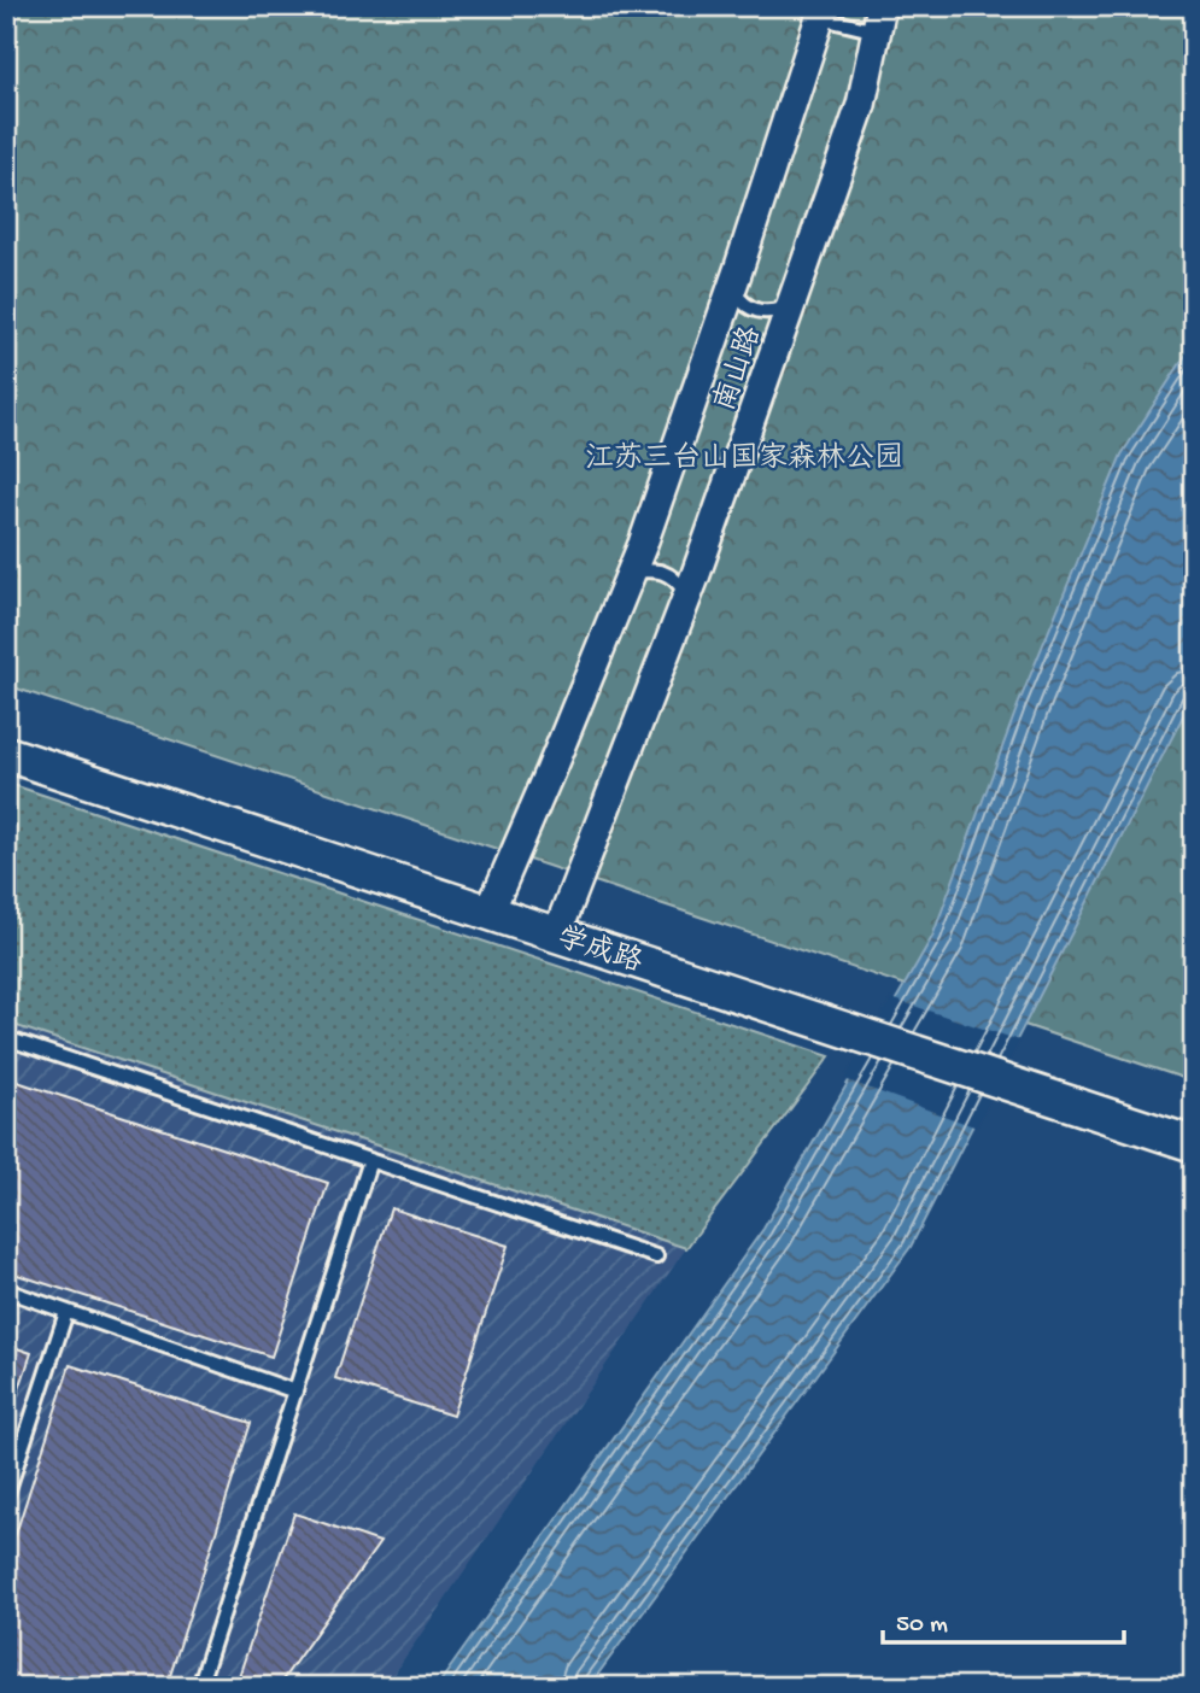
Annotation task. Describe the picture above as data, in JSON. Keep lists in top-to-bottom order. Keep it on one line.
{"streets":{"street":["南山路","学成路"]},"crossings":[["南山路","学成路"]],"parks":["江苏三台山国家森林公园"],"scale_bar":"50 m"}
